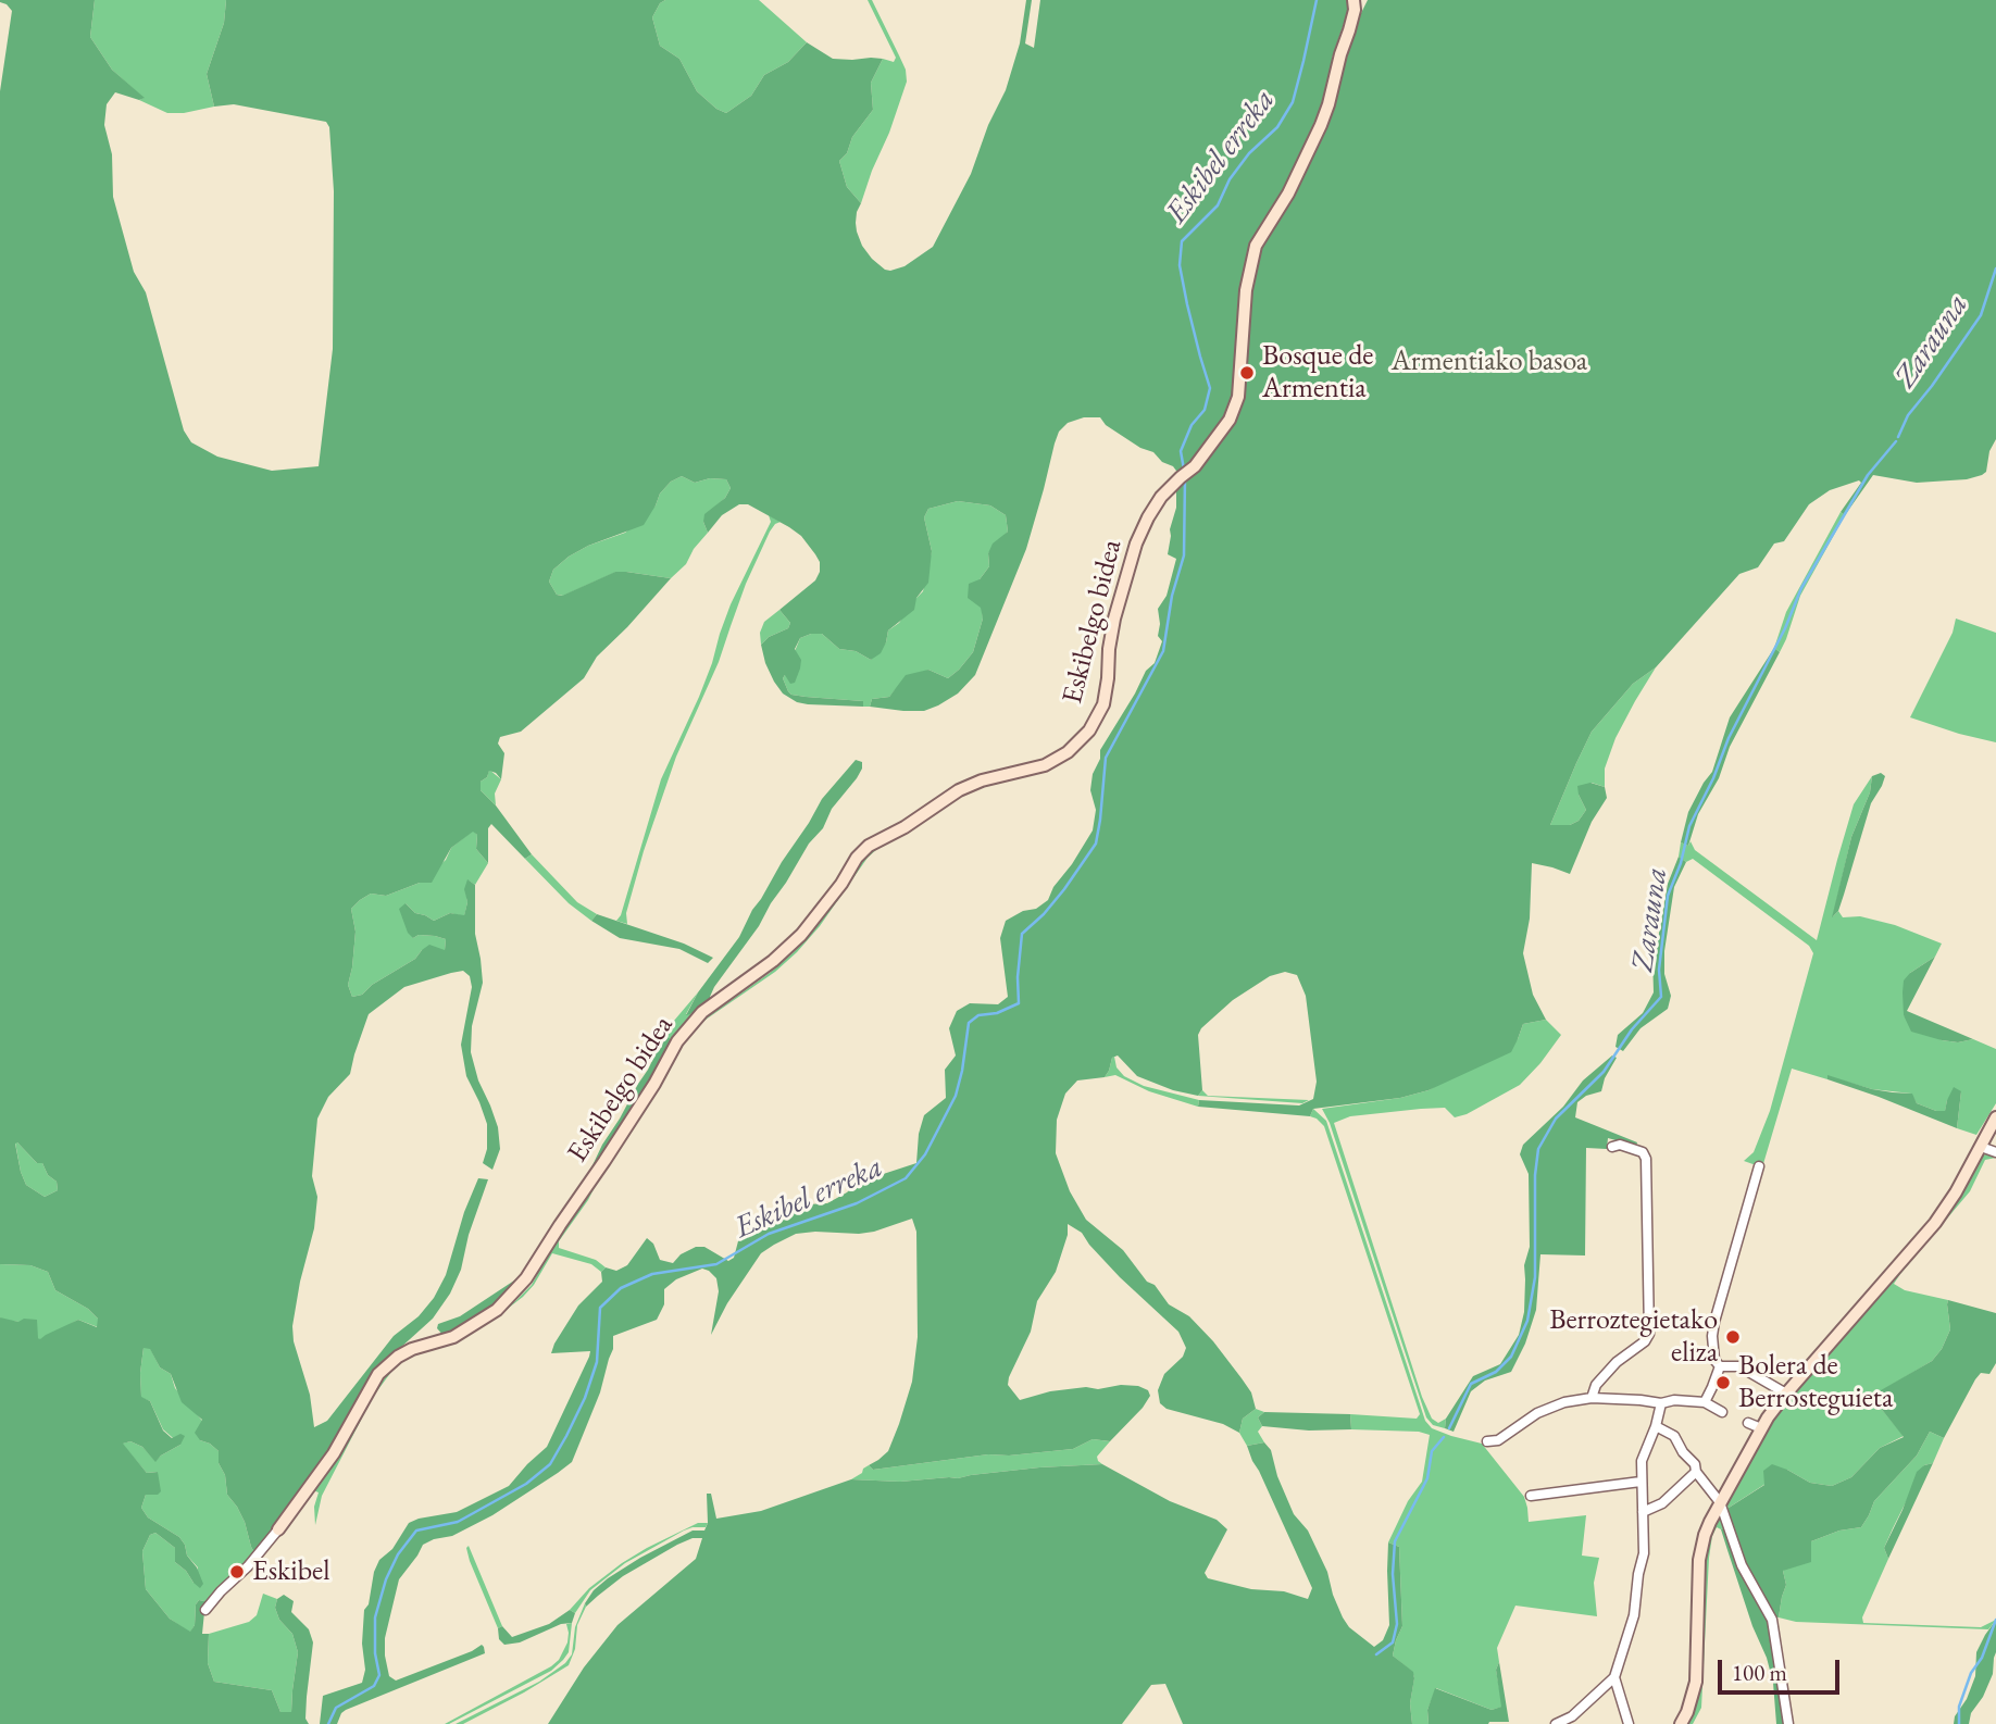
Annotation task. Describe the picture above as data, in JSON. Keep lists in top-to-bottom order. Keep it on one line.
{"streets":{"street":["Eskibelgo bidea"]},"water":["Eskibel erreka","Zarauna"],"parks":["Armentiako basoa"],"places":["Bosque de Armentia","Berroztegietako eliza","Bolera de Berrosteguieta","Eskibel"],"scale_bar":"100 m"}
